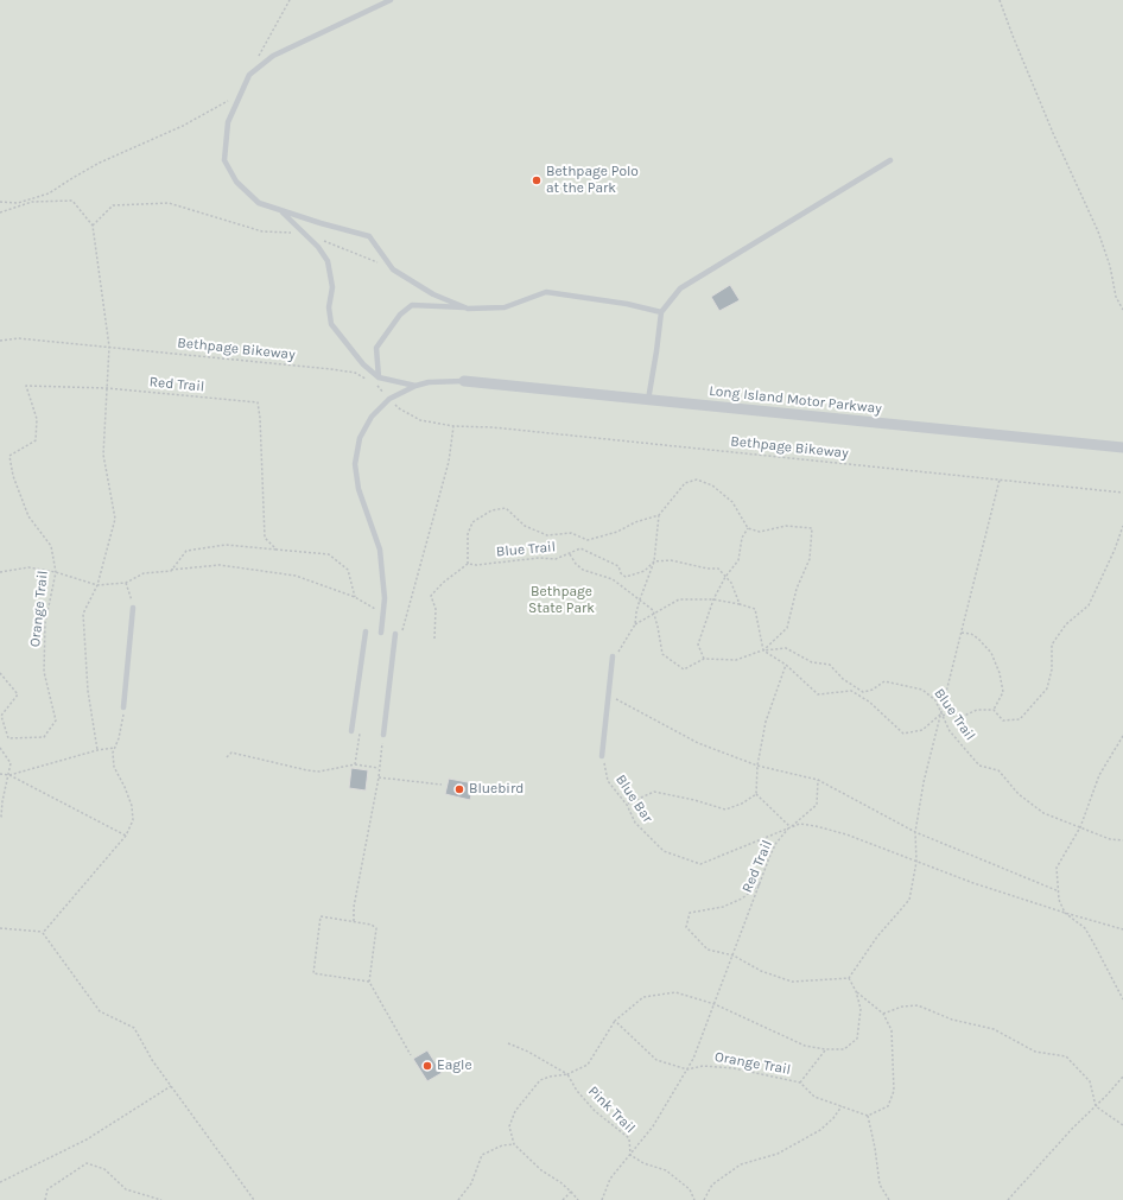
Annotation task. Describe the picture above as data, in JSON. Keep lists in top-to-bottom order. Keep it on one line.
{"streets":{"street":["Long Island Motor Parkway"],"path":["Bethpage Bikeway","Red Trail","Blue Trail","Orange Trail","Blue Bar","Pink Trail"]},"crossings":[["Red Trail","Orange Trail"],["Red Trail","Blue Bar"],["Red Trail","Pink Trail"]],"parks":["Bethpage State Park"],"places":["Bethpage Polo at the Park","Bluebird","Eagle"]}
